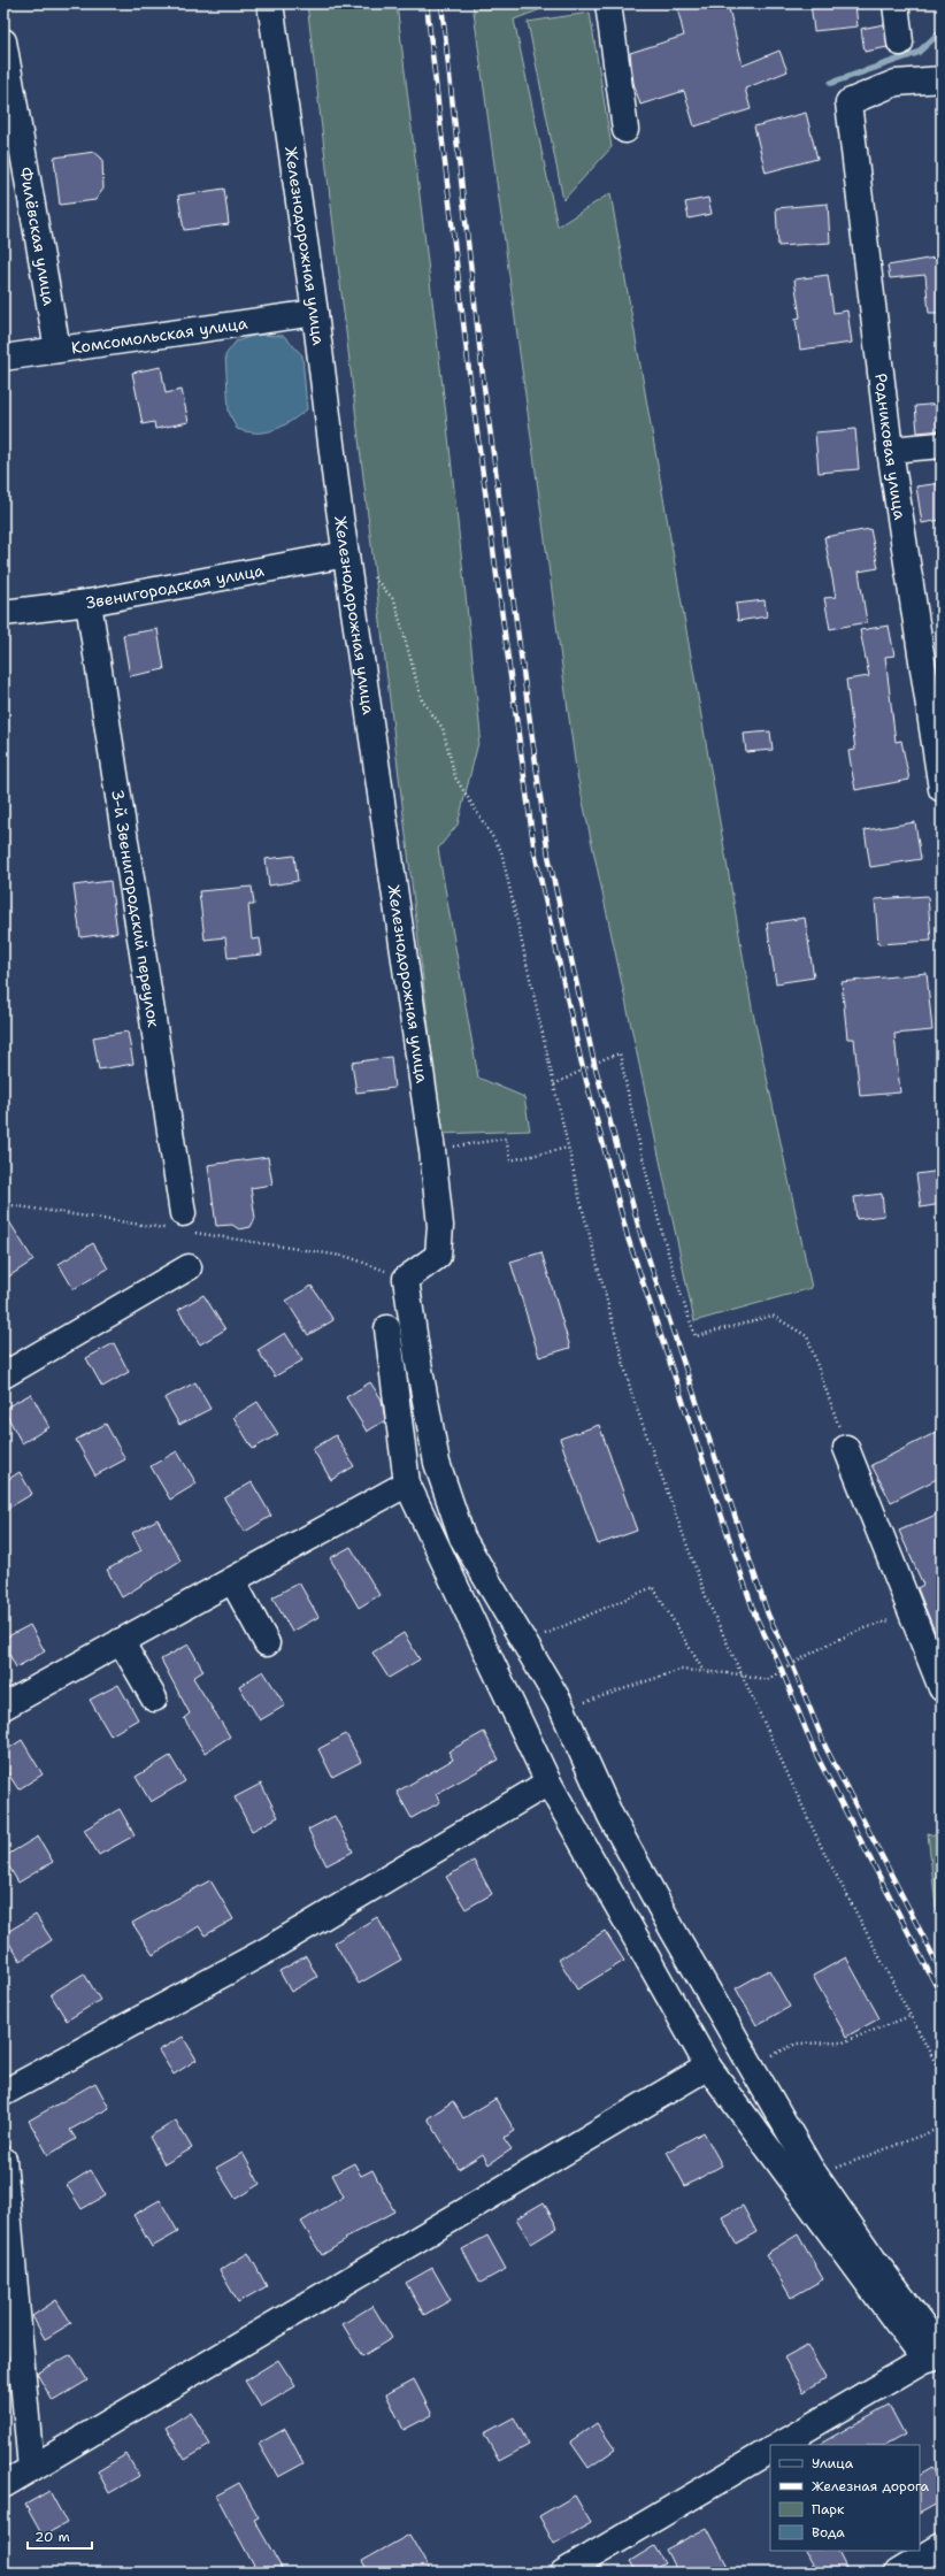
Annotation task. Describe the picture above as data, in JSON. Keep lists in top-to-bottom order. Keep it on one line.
{"streets":{"street":["Филёвская улица","Железнодорожная улица","Комсомольская улица","Родниковая улица","Звенигородская улица","3-й Звенигородский переулок"]},"crossings":[["Филёвская улица","Комсомольская улица"],["Железнодорожная улица","Комсомольская улица"],["Железнодорожная улица","Звенигородская улица"],["Звенигородская улица","3-й Звенигородский переулок"]],"legend":["Улица","Железная дорога","Парк","Вода"],"scale_bar":"20 m"}
